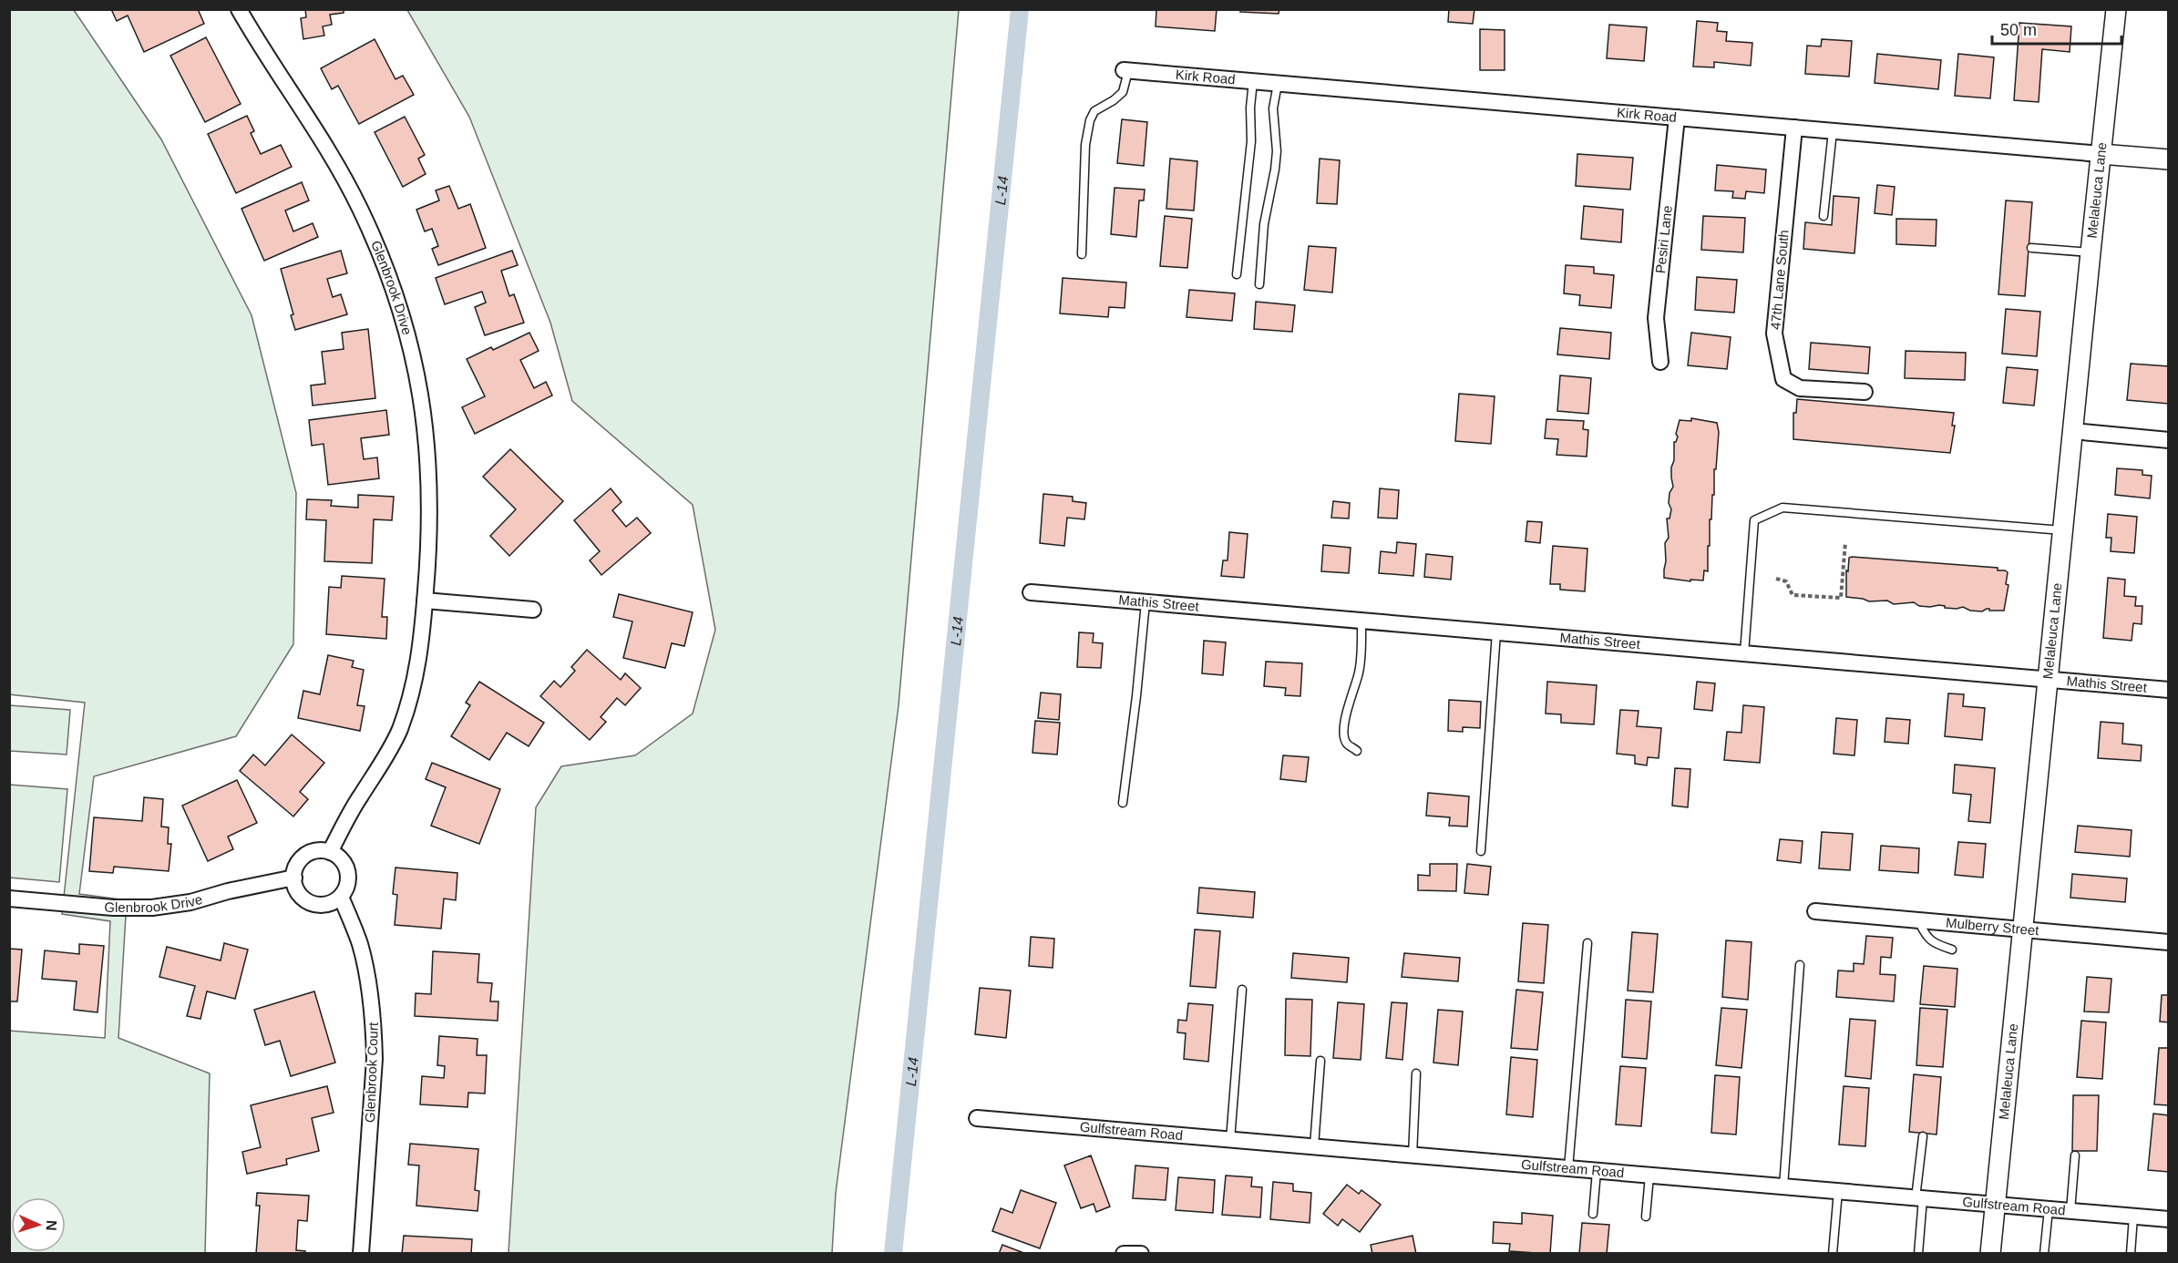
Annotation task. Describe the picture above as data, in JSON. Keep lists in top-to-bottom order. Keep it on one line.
{"streets":{"street":["Kirk Road","Melaleuca Lane","Pesiri Lane","47th Lane South","Glenbrook Drive","Mathis Street","Mulberry Street","Glenbrook Court","Gulfstream Road"]},"crossings":[["Kirk Road","Melaleuca Lane"],["Kirk Road","Pesiri Lane"],["Kirk Road","47th Lane South"],["Melaleuca Lane","Mathis Street"],["Melaleuca Lane","Mulberry Street"],["Melaleuca Lane","Gulfstream Road"],["Glenbrook Drive","Glenbrook Court"]],"water":["L-14"],"scale_bar":"50 m","north":"right"}
